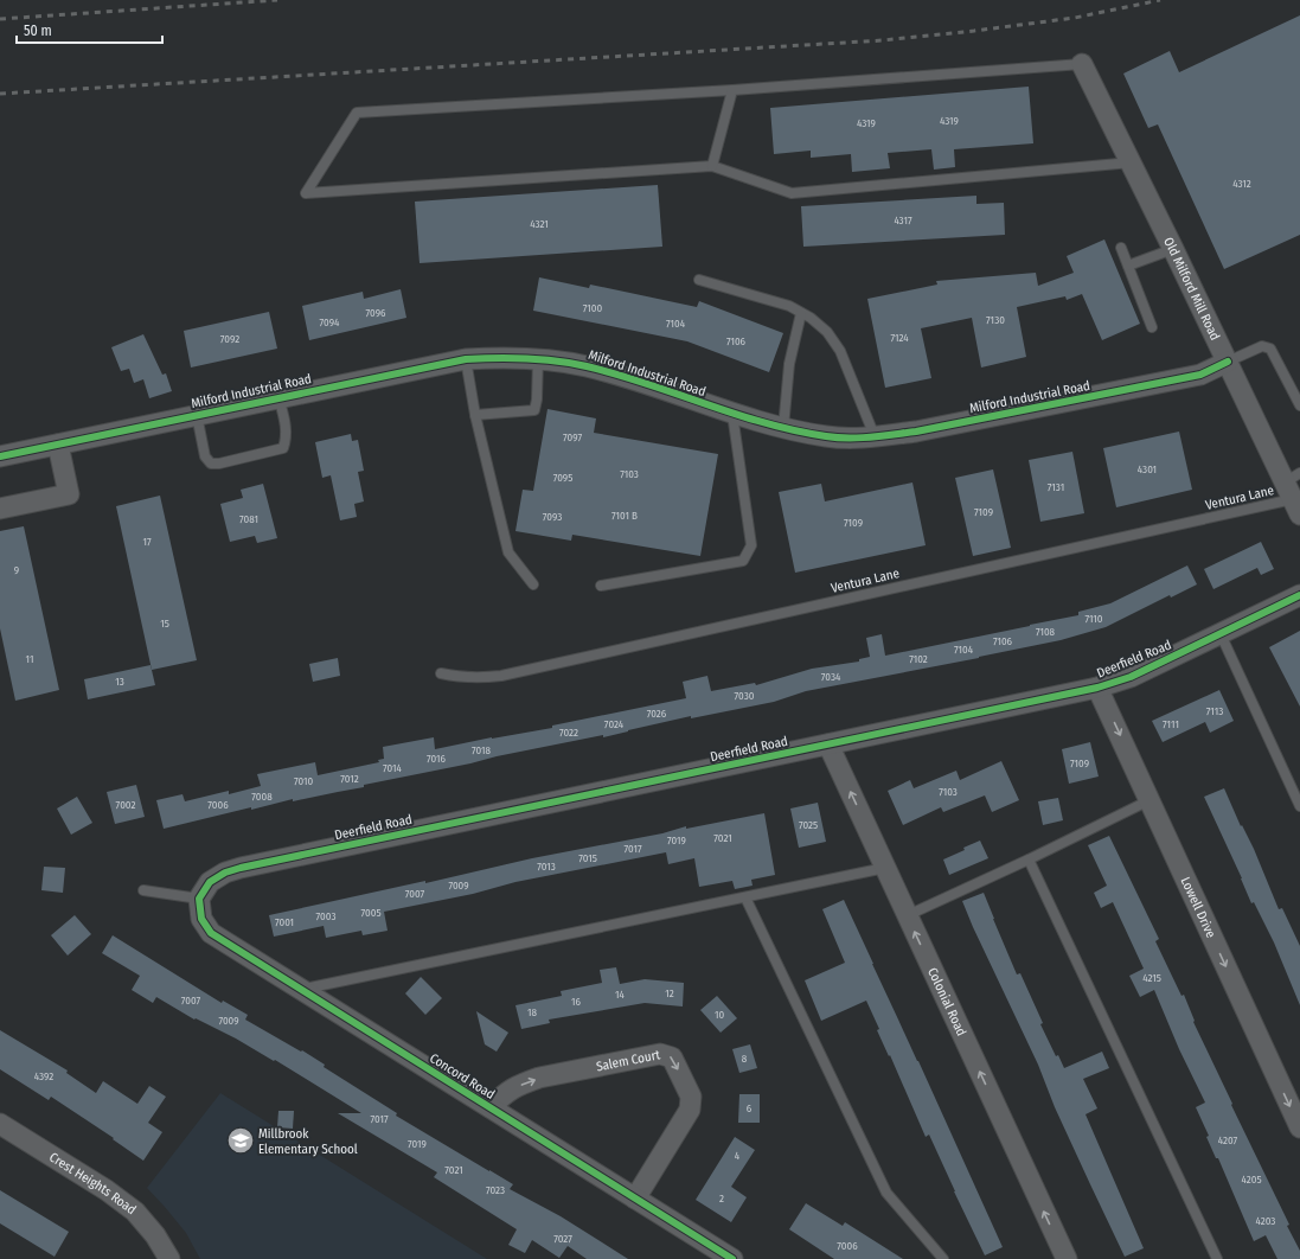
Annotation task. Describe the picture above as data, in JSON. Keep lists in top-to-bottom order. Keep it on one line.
{"streets":{"street":["Old Milford Mill Road","Milford Industrial Road","Deerfield Road","Lowell Drive","Colonial Road","Salem Court","Concord Road","Crest Heights Road"],"lane":["Ventura Lane"]},"crossings":[["Old Milford Mill Road","Milford Industrial Road"],["Old Milford Mill Road","Ventura Lane"],["Deerfield Road","Lowell Drive"],["Deerfield Road","Colonial Road"],["Deerfield Road","Concord Road"],["Salem Court","Concord Road"]],"one_way":["Lowell Drive","Colonial Road"],"places":{"school or university":["Millbrook Elementary School"]},"house_numbers":["4319","4319","4312","4317","4321","7100","7096","7130","7094","7104","7124","7092","7106","7097","4301","7103","7095","7131","7109","7101 B","7093","7081","7109","17","9","7110","15","7108","7106","7104","11","7102","7034","13","7030","7113","7026","7024","7111","7022","7018","7016","7109","7014","7012","7010","7103","7008","7002","7006","7025","7021","7019","7017","7015","7013","7009","7007","7005","7003","7001","4215","12","14","7007","16","18","10","7009","8","4392","6","7017","4207","7019","4","7021","4205","7023","2","4203","7027","7006"],"scale_bar":"50 m"}
